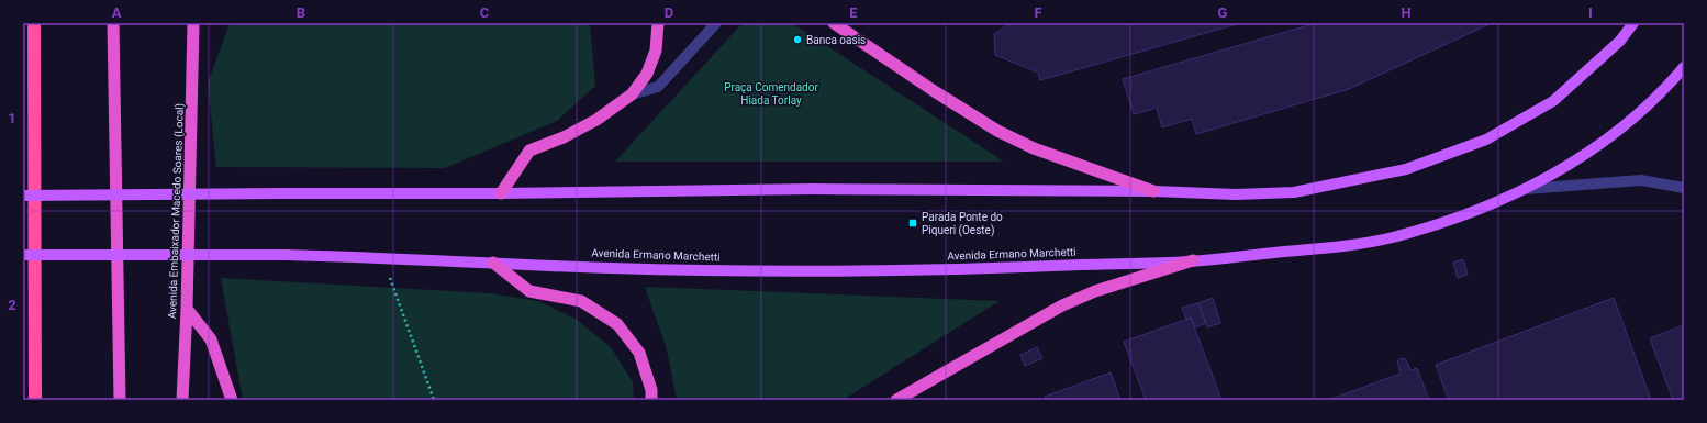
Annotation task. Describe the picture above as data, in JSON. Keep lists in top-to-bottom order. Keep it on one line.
{"streets":{"highway":["Avenida Embaixador Macedo Soares (Local)"],"main road":["Avenida Ermano Marchetti"]},"parks":["Praça Comendador Hiada Torlay"],"places":{"other":["Banca oasis"],"transit":["Parada Ponte do Piqueri (Oeste)"]},"grid":{"columns":["A","B","C","D","E","F","G","H","I"],"rows":["1","2"]}}
